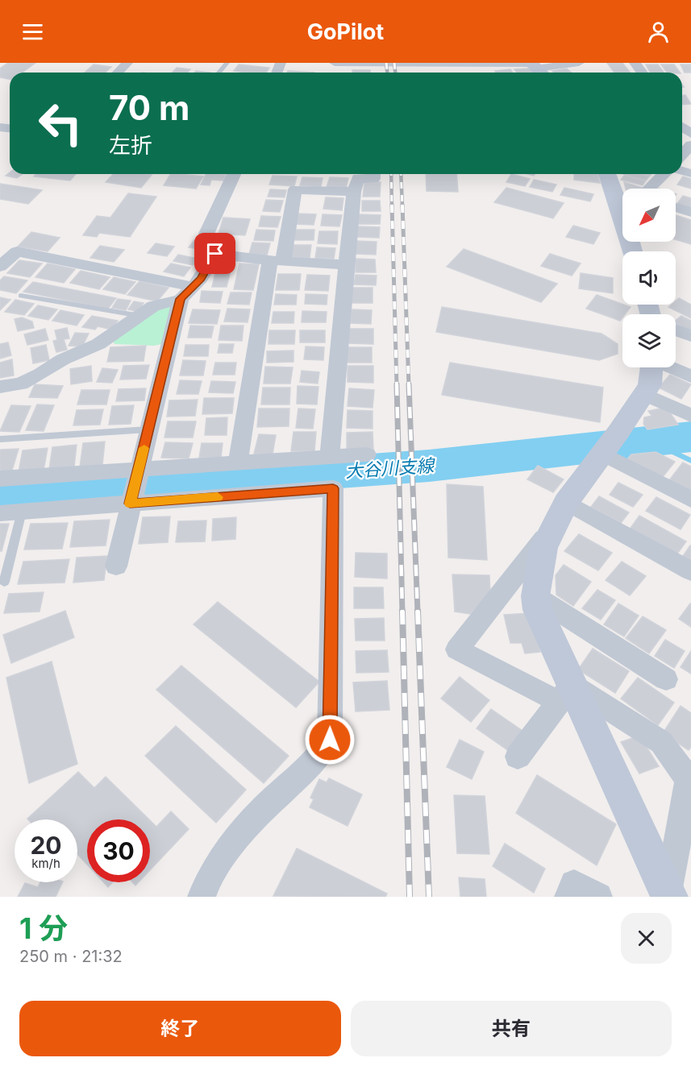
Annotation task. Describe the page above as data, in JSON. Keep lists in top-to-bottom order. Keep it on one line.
{"water":["大谷川支線"],"north":"bottom left","page":{"header":"GoPilot","turn":["70 m","左折"],"speed":"20 km/h","limit":"30","heading":["1 分","250 m · 21:32"],"buttons":["終了","共有"]}}
